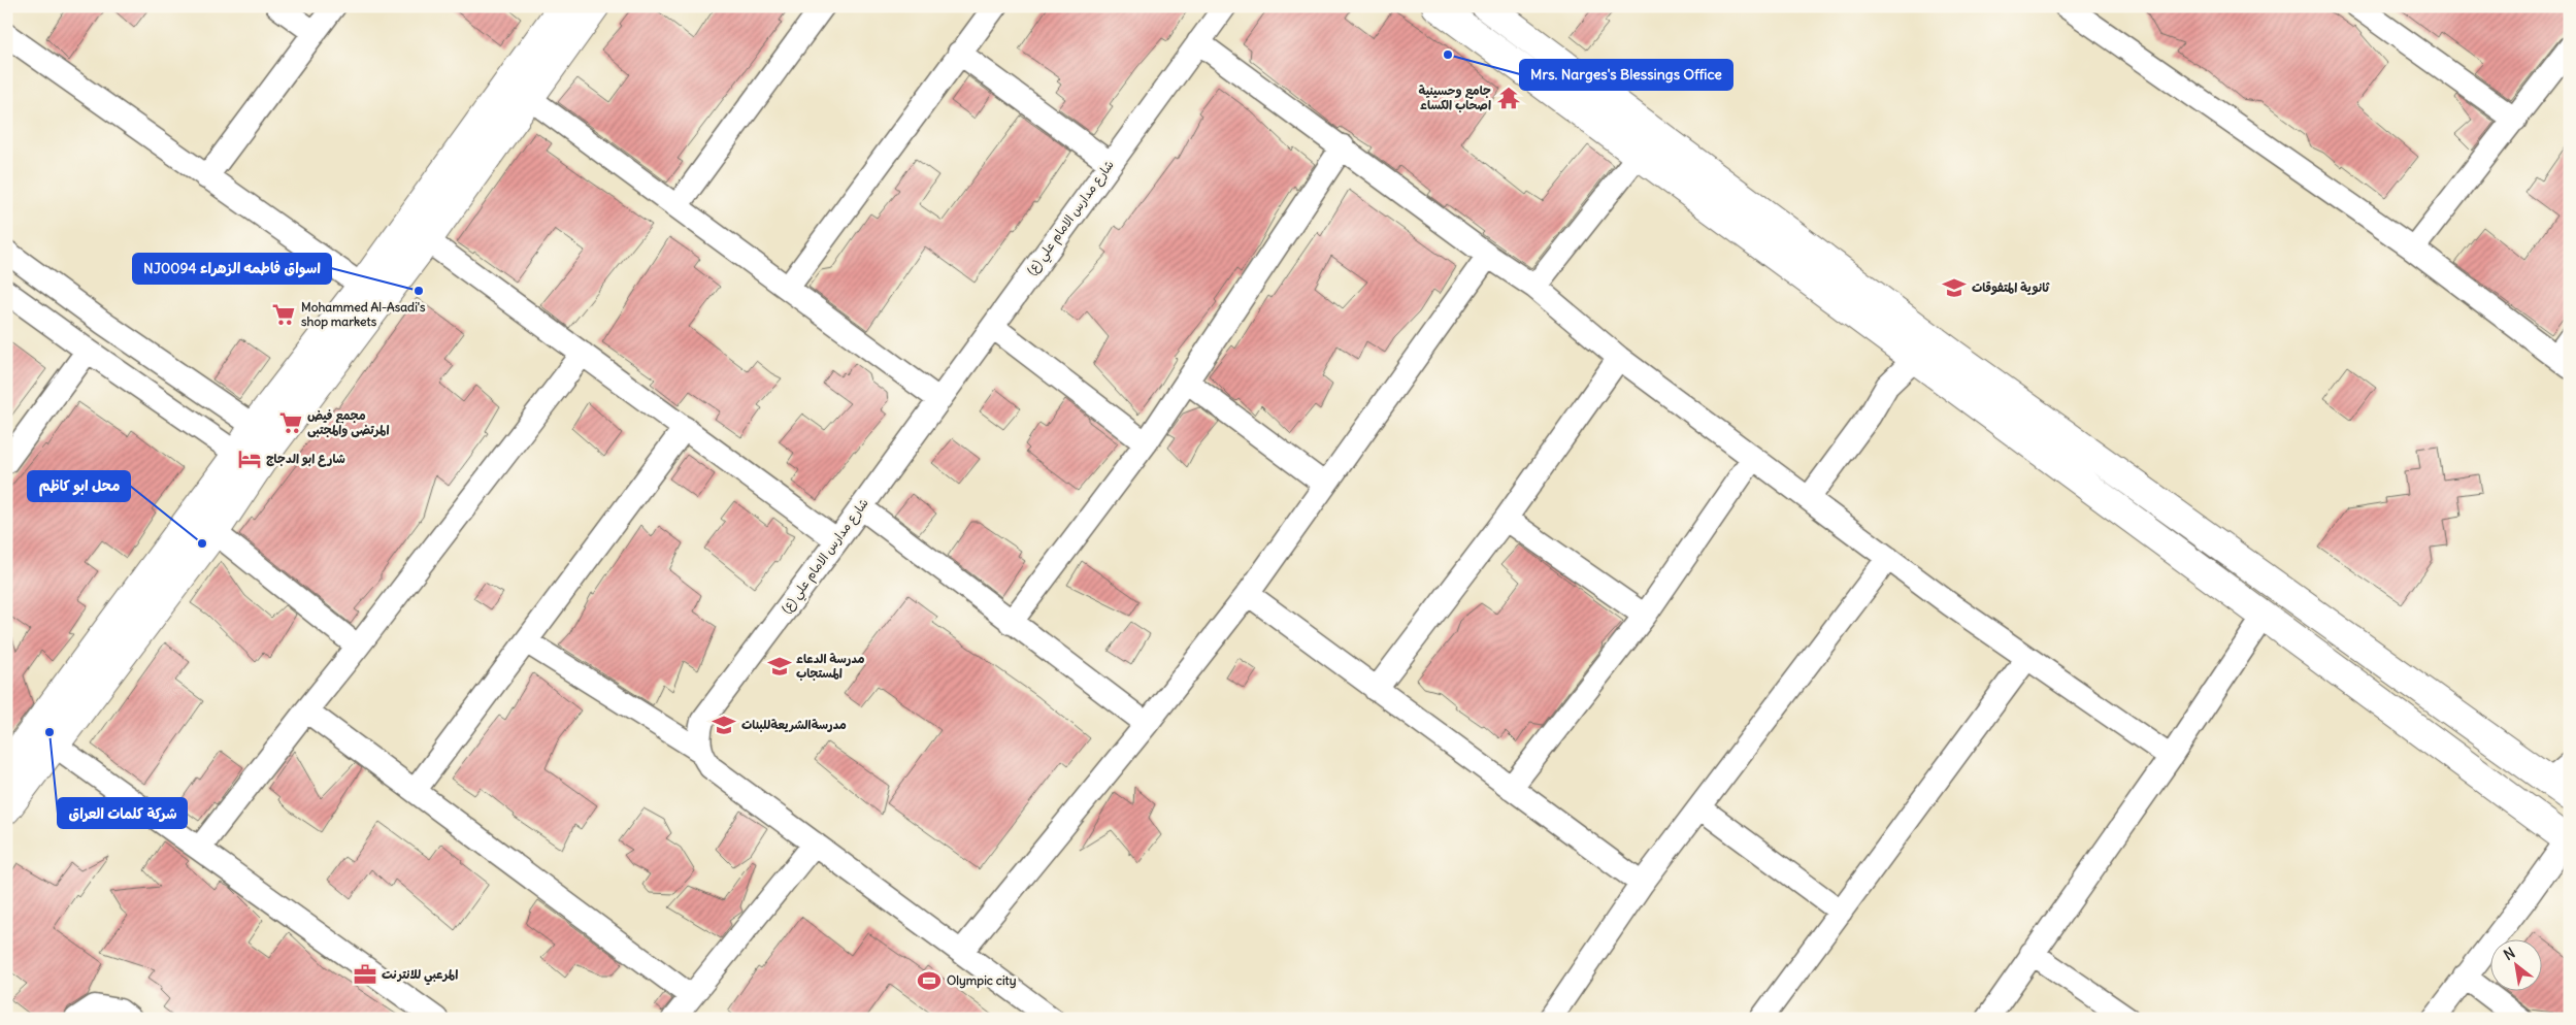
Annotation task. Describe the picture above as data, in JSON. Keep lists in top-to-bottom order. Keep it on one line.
{"streets":{"street":["شارع مدارس الامام علي (ع)"]},"places":{"other":["Mrs. Narges's Blessings Office","NJ0094 اسواق فاطمه الزهراء","محل ابو كاظم","شركة كلمات العراق"],"temple":["جامع وحسينية اصحاب الكساء"],"school or university":["ثانوية المتفوقات","مدرسة الدعاء المستجاب","مدرسةالشريعةللبنات"],"supermarket":["Mohammed Al-Asadi's shop markets","مجمع فيض المرتضى والمجتبى"],"hotel":["شارع ابو الدجاج"],"office":["المرعبي للانترنت"],"sports":["Olympic city"]},"north":"top left"}
